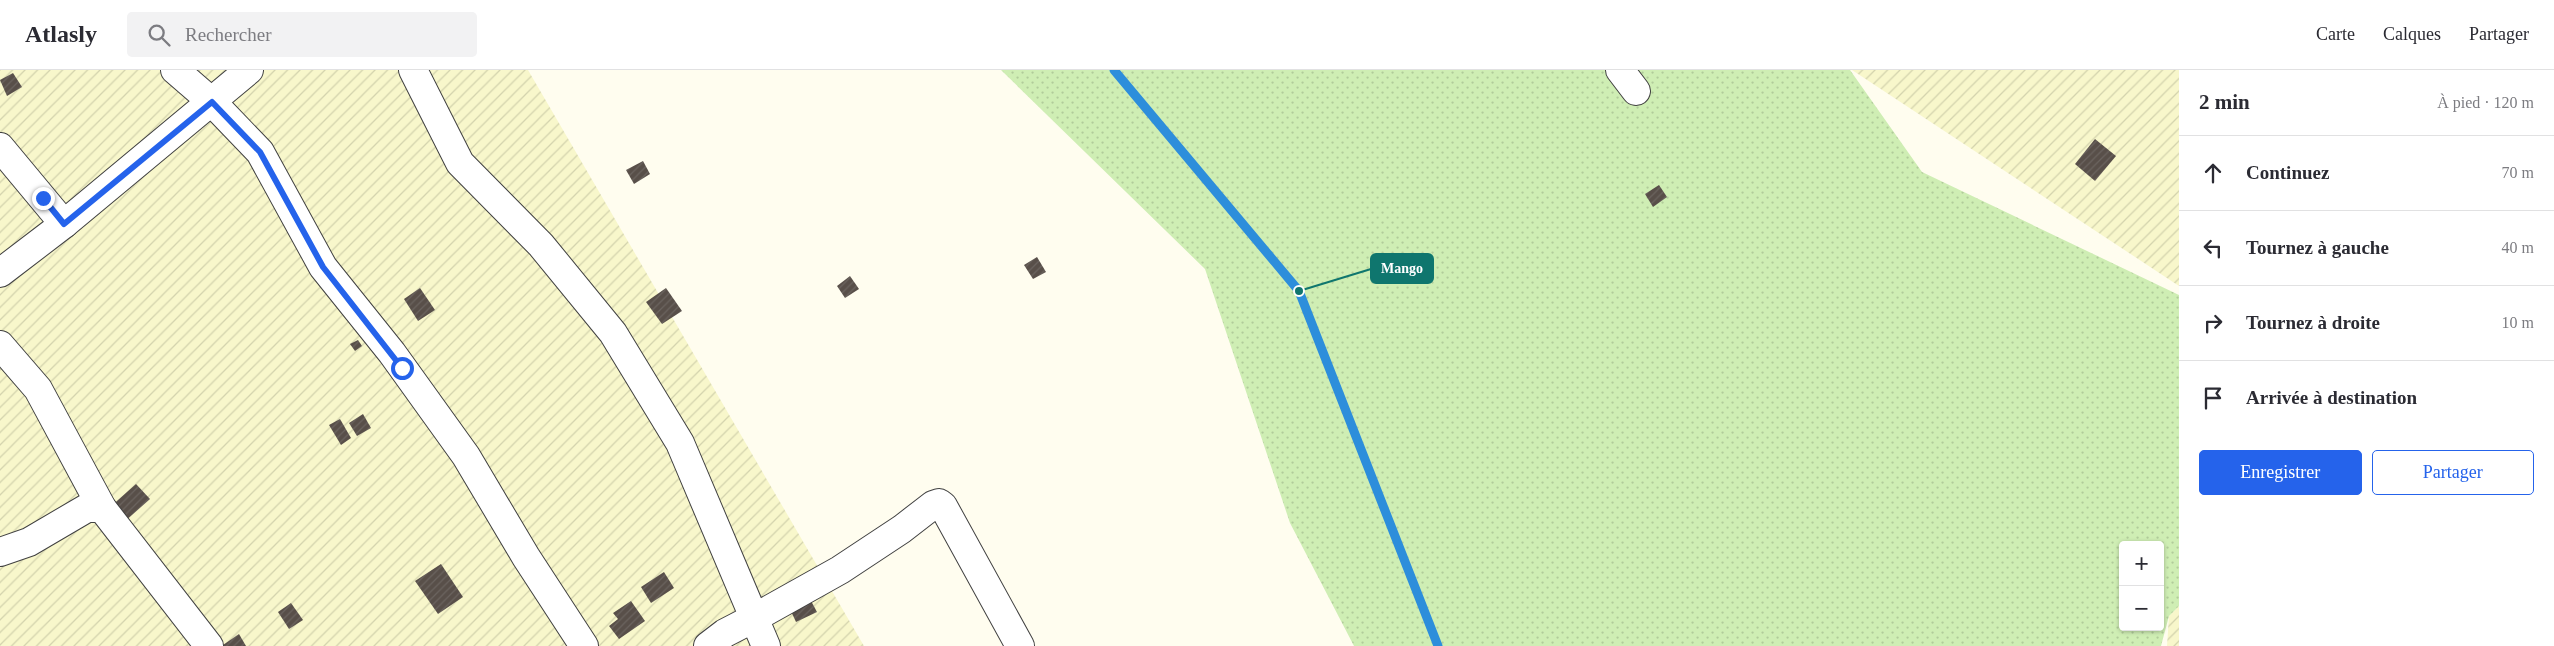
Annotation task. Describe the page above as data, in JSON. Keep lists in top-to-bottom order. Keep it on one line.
{"places":["Mango"],"page":{"header":"Atlasly","search":"Rechercher","nav":["Carte","Calques","Partager"],"heading":["2 min","À pied · 120 m"],"list":[["Continuez","70 m"],["Tournez à gauche","40 m"],["Tournez à droite","10 m"],"Arrivée à destination"],"buttons":["Enregistrer","Partager"],"map_buttons":["+","−"]}}
